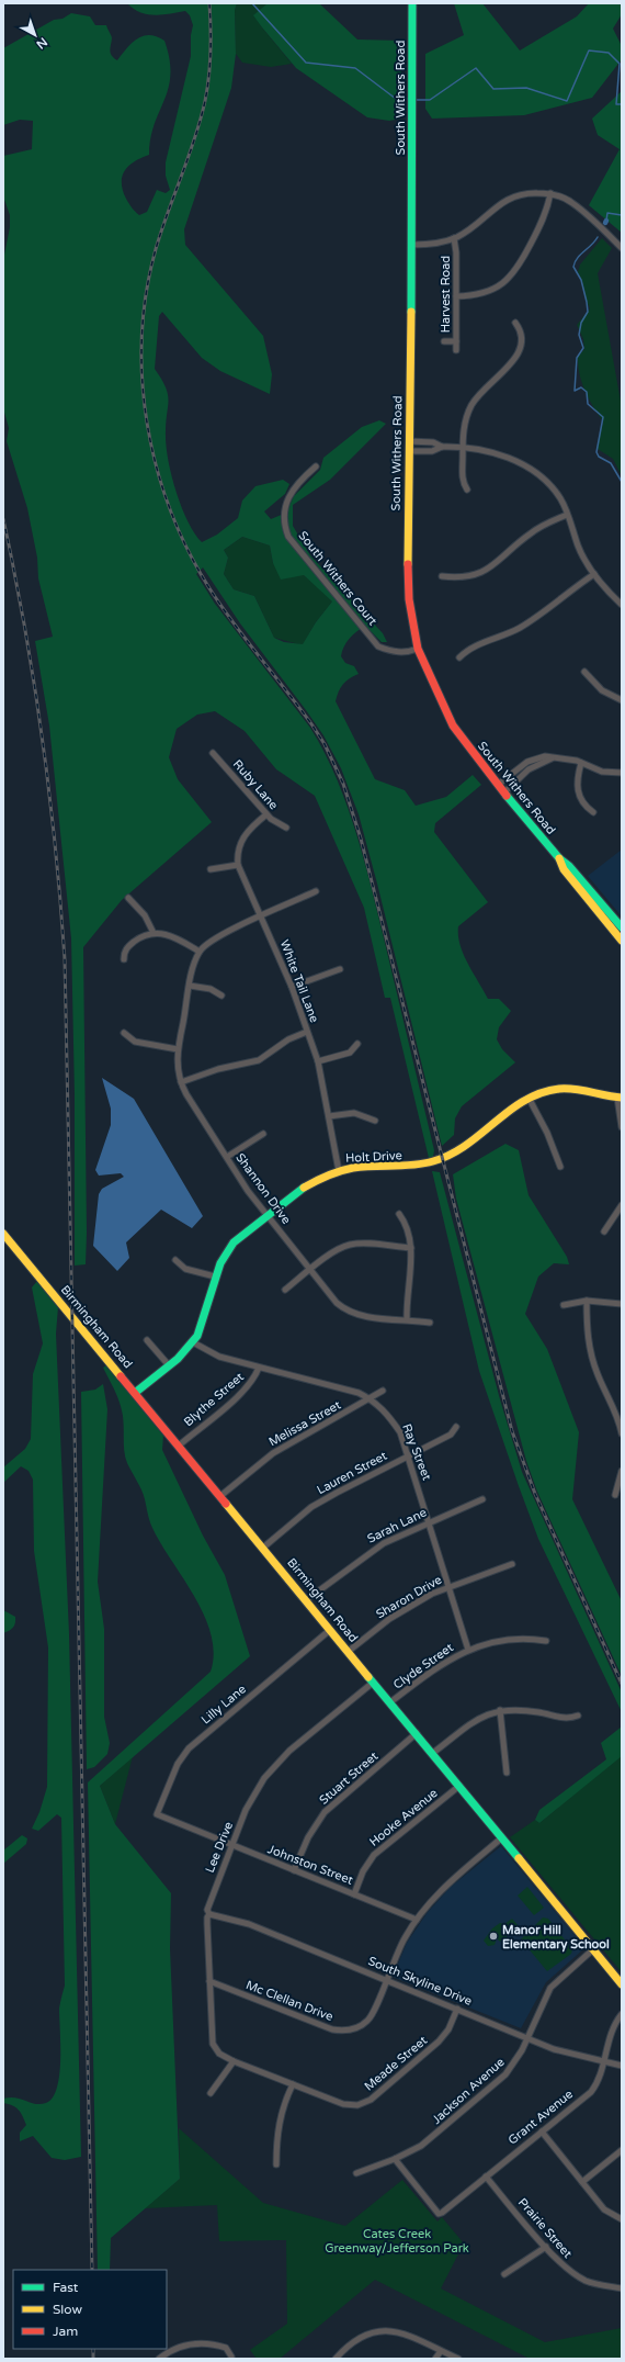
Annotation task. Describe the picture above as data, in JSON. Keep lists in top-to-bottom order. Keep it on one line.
{"streets":{"street":["South Withers Road","Harvest Road","South Withers Court","Ruby Lane","White Tail Lane","Holt Drive","Shannon Drive","Birmingham Road","Blythe Street","Melissa Street","Ray Street","Lauren Street","Sarah Lane","Sharon Drive","Clyde Street","Lilly Lane","Stuart Street","Hooke Avenue","Lee Drive","Johnston Street","South Skyline Drive","Mc Clellan Drive","Meade Street","Jackson Avenue","Grant Avenue","Prairie Street"]},"crossings":[["South Withers Road","South Withers Court"],["White Tail Lane","Holt Drive"],["Holt Drive","Shannon Drive"],["Holt Drive","Birmingham Road"],["Holt Drive","Ray Street"],["Birmingham Road","Blythe Street"],["Birmingham Road","Melissa Street"],["Birmingham Road","Lauren Street"],["Birmingham Road","Sarah Lane"],["Birmingham Road","Sharon Drive"],["Birmingham Road","Clyde Street"],["Birmingham Road","Lilly Lane"],["Birmingham Road","Stuart Street"],["Birmingham Road","Hooke Avenue"],["Birmingham Road","Lee Drive"],["Birmingham Road","Mc Clellan Drive"],["Birmingham Road","Jackson Avenue"],["Blythe Street","Ray Street"],["Melissa Street","Ray Street"],["Ray Street","Lauren Street"],["Ray Street","Sarah Lane"],["Ray Street","Sharon Drive"],["Ray Street","Clyde Street"],["Lilly Lane","Johnston Street"],["Stuart Street","Johnston Street"],["Hooke Avenue","Johnston Street"],["Lee Drive","Johnston Street"],["Lee Drive","South Skyline Drive"],["Lee Drive","Mc Clellan Drive"],["Lee Drive","Meade Street"],["Johnston Street","Mc Clellan Drive"],["South Skyline Drive","Mc Clellan Drive"],["South Skyline Drive","Meade Street"],["South Skyline Drive","Jackson Avenue"],["South Skyline Drive","Grant Avenue"],["Jackson Avenue","Grant Avenue"],["Grant Avenue","Prairie Street"]],"parks":["Cates Creek Greenway/Jefferson Park"],"places":["Manor Hill Elementary School"],"legend":["Fast","Slow","Jam"],"north":"bottom right"}
